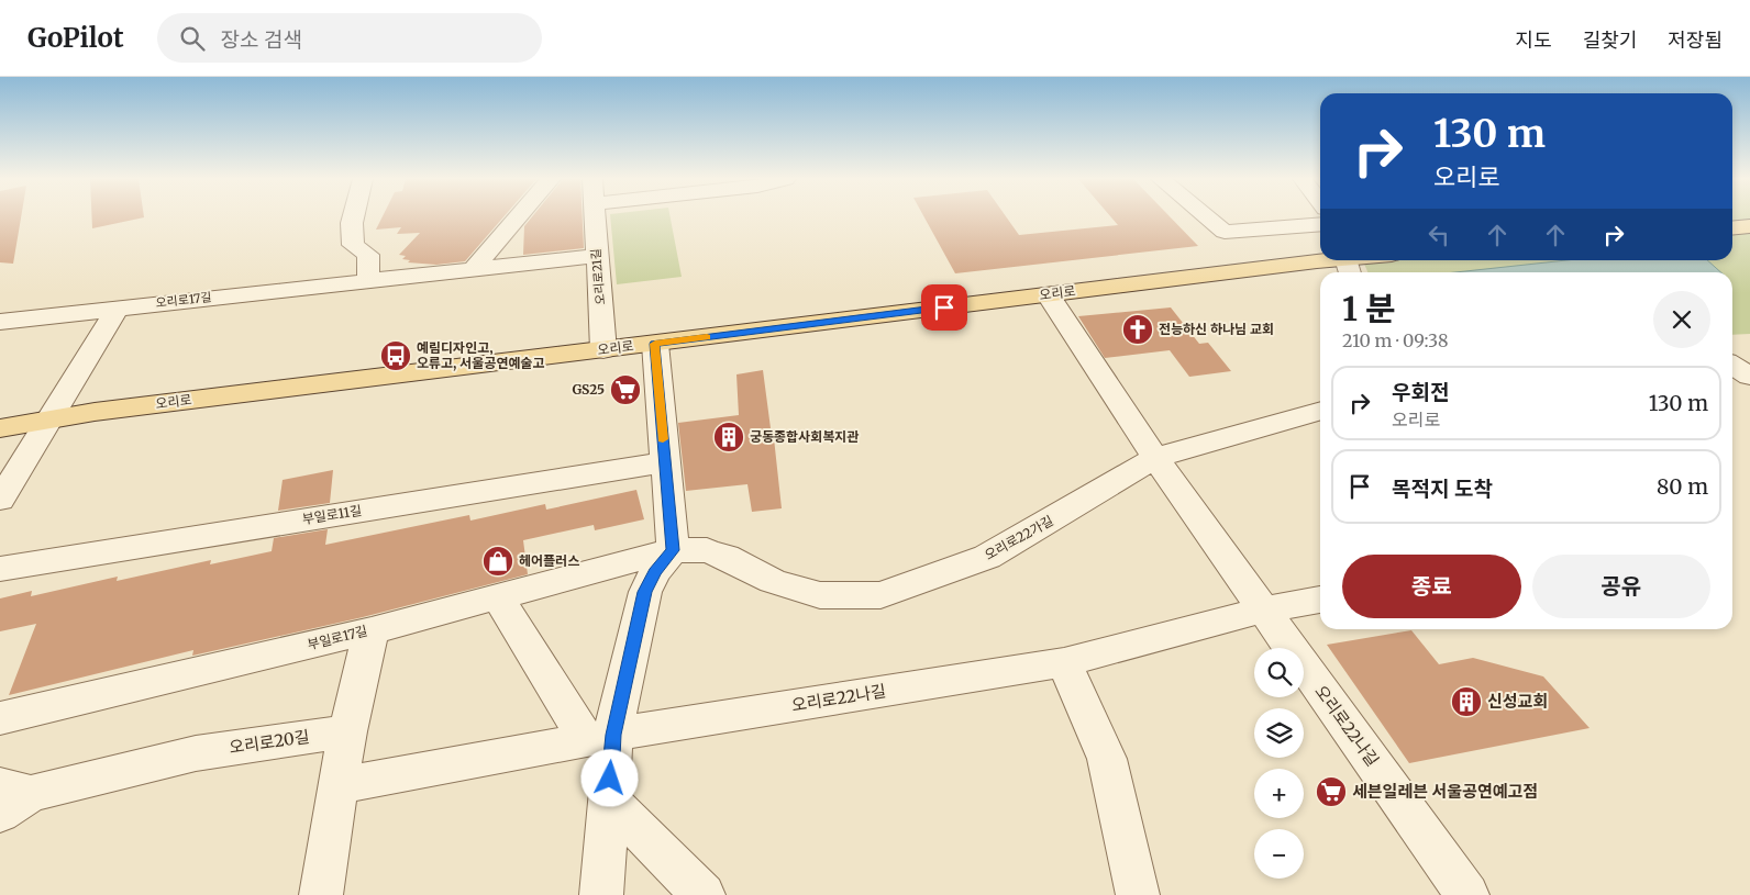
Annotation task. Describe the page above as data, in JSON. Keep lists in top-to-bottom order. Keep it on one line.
{"streets":{"main road":["오리로"],"street":["오리로21길","오리로17길","부일로11길","오리로22가길","부일로17길","오리로22나길","오리로20길"]},"crossings":[["오리로21길","오리로"],["오리로21길","오리로17길"],["오리로","오리로22나길"],["오리로22가길","부일로17길"],["오리로22가길","오리로22나길"]],"places":{"church":["전능하신 하나님 교회"],"bus stop":["예림디자인고, 오류고, 서울공연예술고"],"supermarket":["GS25","세븐일레븐 서울공연예고점"],"building":["궁동종합사회복지관","신성교회"],"shop":["헤어플러스"]},"page":{"header":"GoPilot","search":"장소 검색","nav":["지도","길찾기","저장됨"],"turn":["130 m","오리로"],"heading":["1 분","210 m · 09:38"],"list":[{"name":"우회전","note":"오리로","value":"130 m"},{"name":"목적지 도착","value":"80 m"}],"buttons":["종료","공유"],"map_buttons":["+","−"]}}
